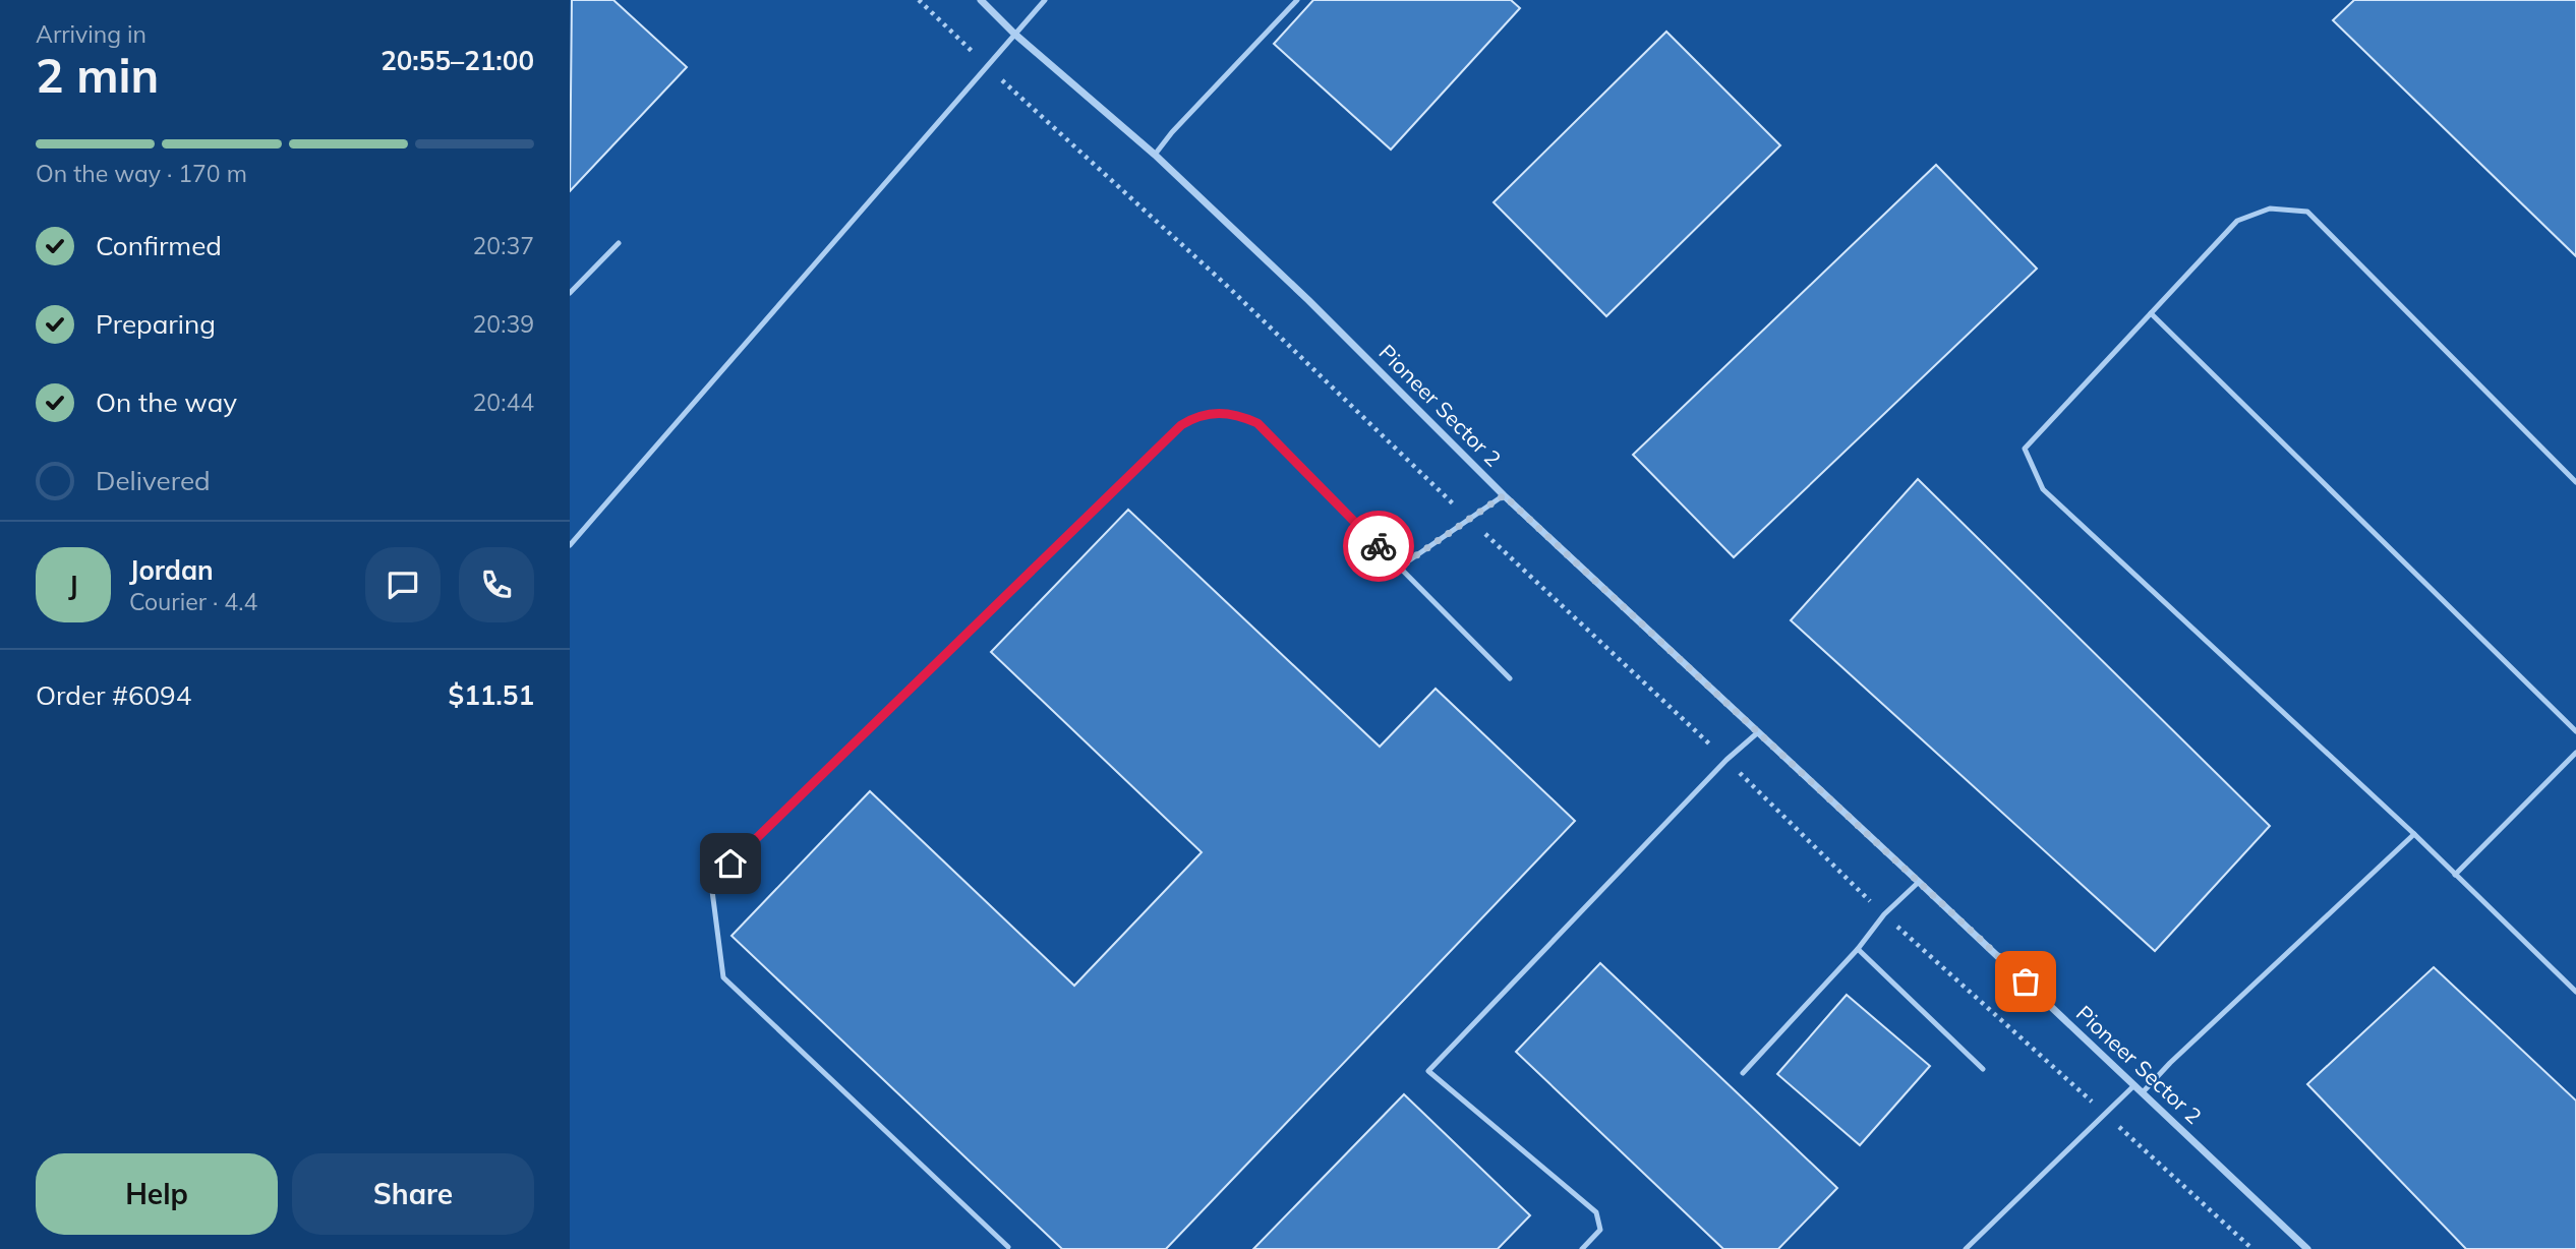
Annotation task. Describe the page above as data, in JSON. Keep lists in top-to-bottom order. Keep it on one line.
{"streets":{"street":["Pioneer Sector 2"]},"page":{"heading":["2 min","Arriving in","20:55–21:00"],"panel":["Jordan","Courier · 4.4","Order #6094","$11.51"],"bar":"On the way · 170 m","list":[["Confirmed","20:37"],["Preparing","20:39"],["On the way","20:44"],"Delivered"],"round":"J","buttons":["Help","Share"]}}
